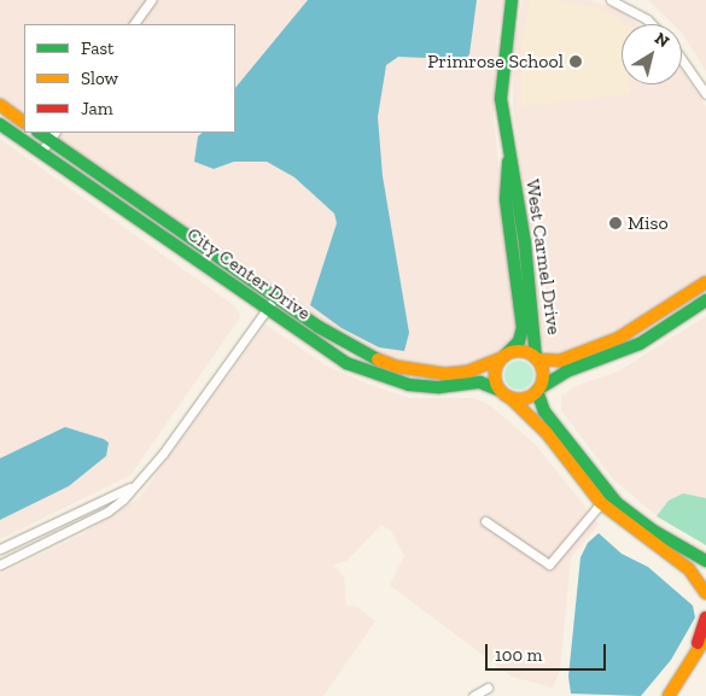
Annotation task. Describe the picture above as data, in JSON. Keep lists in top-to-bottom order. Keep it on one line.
{"streets":{"street":["West Carmel Drive","City Center Drive"]},"crossings":[["West Carmel Drive","City Center Drive"]],"places":["Primrose School","Miso"],"legend":["Fast","Slow","Jam"],"scale_bar":"100 m","north":"top right"}
